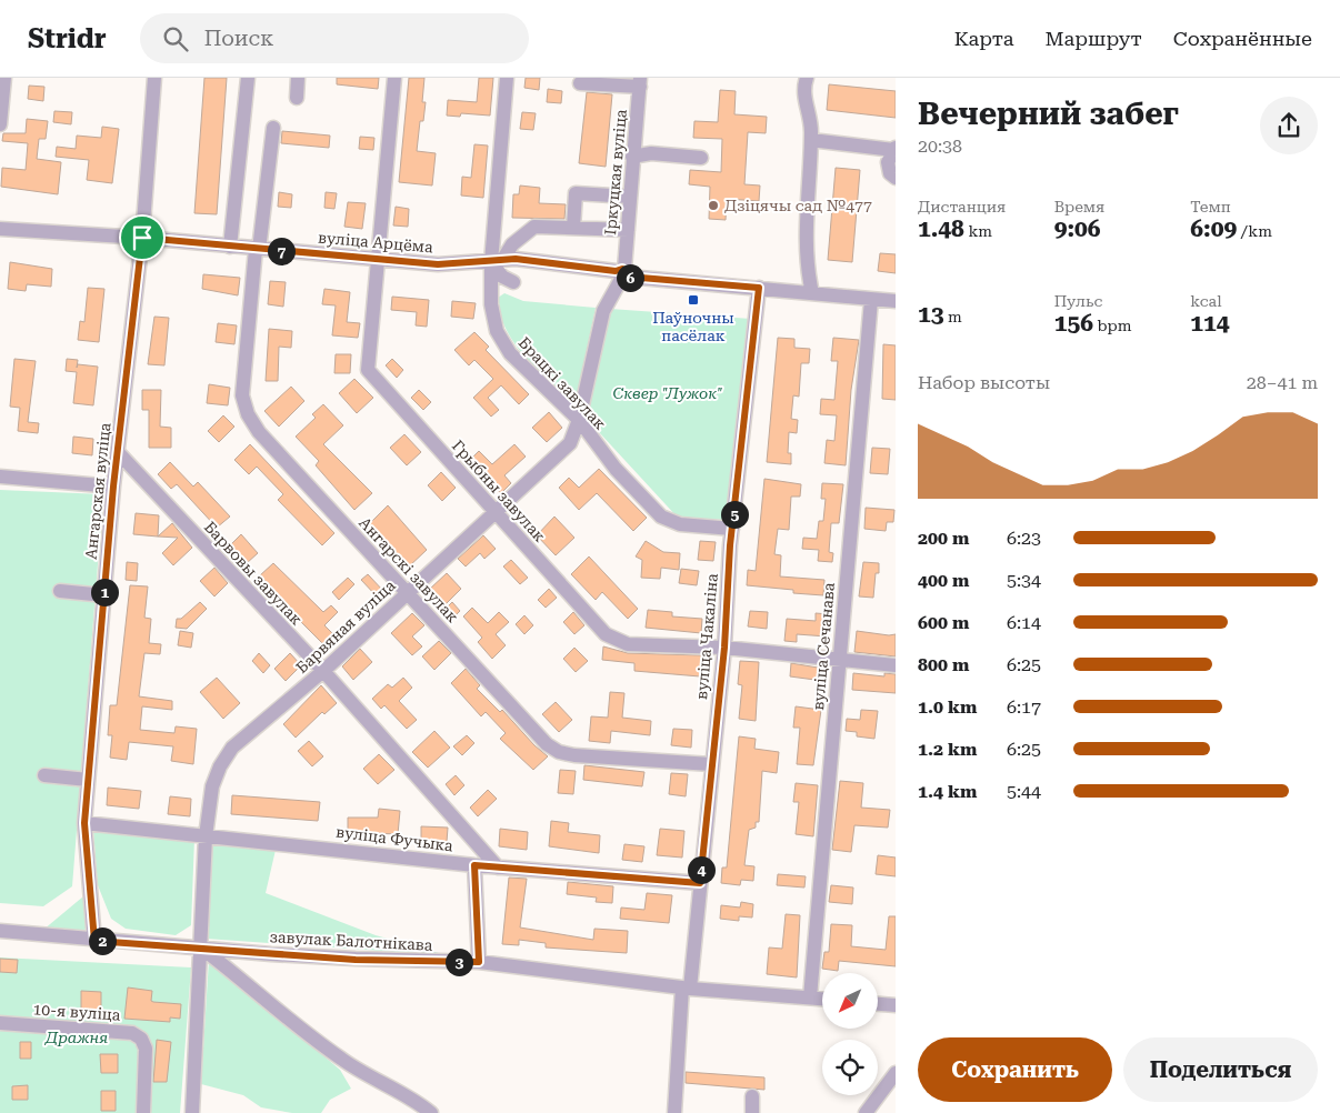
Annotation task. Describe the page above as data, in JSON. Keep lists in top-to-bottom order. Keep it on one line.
{"streets":{"street":["Іркуцкая вуліца","вуліца Арцёма","Брацкі завулак","Ангарская вуліца","Грыбны завулак","Ангарскі завулак","Барвовы завулак","Барвяная вуліца","вуліца Чакаліна","вуліца Сечанава","вуліца Фучыка","завулак Балотнікава","10-я вуліца"]},"crossings":[["Іркуцкая вуліца","вуліца Арцёма"],["Іркуцкая вуліца","Барвяная вуліца"],["вуліца Арцёма","Брацкі завулак"],["вуліца Арцёма","Ангарская вуліца"],["вуліца Арцёма","Грыбны завулак"],["вуліца Арцёма","Ангарскі завулак"],["вуліца Арцёма","Барвяная вуліца"],["вуліца Арцёма","вуліца Чакаліна"],["вуліца Арцёма","вуліца Сечанава"],["Брацкі завулак","Барвяная вуліца"],["Брацкі завулак","вуліца Чакаліна"],["Ангарская вуліца","Барвовы завулак"],["Ангарская вуліца","вуліца Фучыка"],["Ангарская вуліца","завулак Балотнікава"],["Грыбны завулак","Барвяная вуліца"],["Грыбны завулак","вуліца Чакаліна"],["Грыбны завулак","вуліца Сечанава"],["Ангарскі завулак","Барвяная вуліца"],["Ангарскі завулак","вуліца Чакаліна"],["Барвовы завулак","Барвяная вуліца"],["Барвовы завулак","вуліца Фучыка"],["Барвяная вуліца","вуліца Фучыка"],["Барвяная вуліца","завулак Балотнікава"],["вуліца Чакаліна","вуліца Фучыка"],["вуліца Чакаліна","завулак Балотнікава"],["вуліца Сечанава","завулак Балотнікава"]],"parks":["Сквер \"Лужок\"","Дражня"],"places":{"other":["Дзіцячы сад №477"],"transit":["Паўночны пасёлак"]},"north":"bottom left","page":{"header":"Stridr","search":"Поиск","nav":["Карта","Маршрут","Сохранённые"],"heading":["Вечерний забег","20:38"],"stats":[["Дистанция","1.48 km"],["Время","9:06"],["Темп","6:09 /km"],["13 m"],["Пульс","156 bpm"],["kcal","114"]],"pins":["7","6","5","1","4","2","3"],"chart":["Набор высоты","28–41 m"],"list":[{"name":"200 m","note":"6:23"},{"name":"400 m","note":"5:34"},{"name":"600 m","note":"6:14"},{"name":"800 m","note":"6:25"},{"name":"1.0 km","note":"6:17"},{"name":"1.2 km","note":"6:25"},{"name":"1.4 km","note":"5:44"}],"buttons":["Сохранить","Поделиться"]}}
